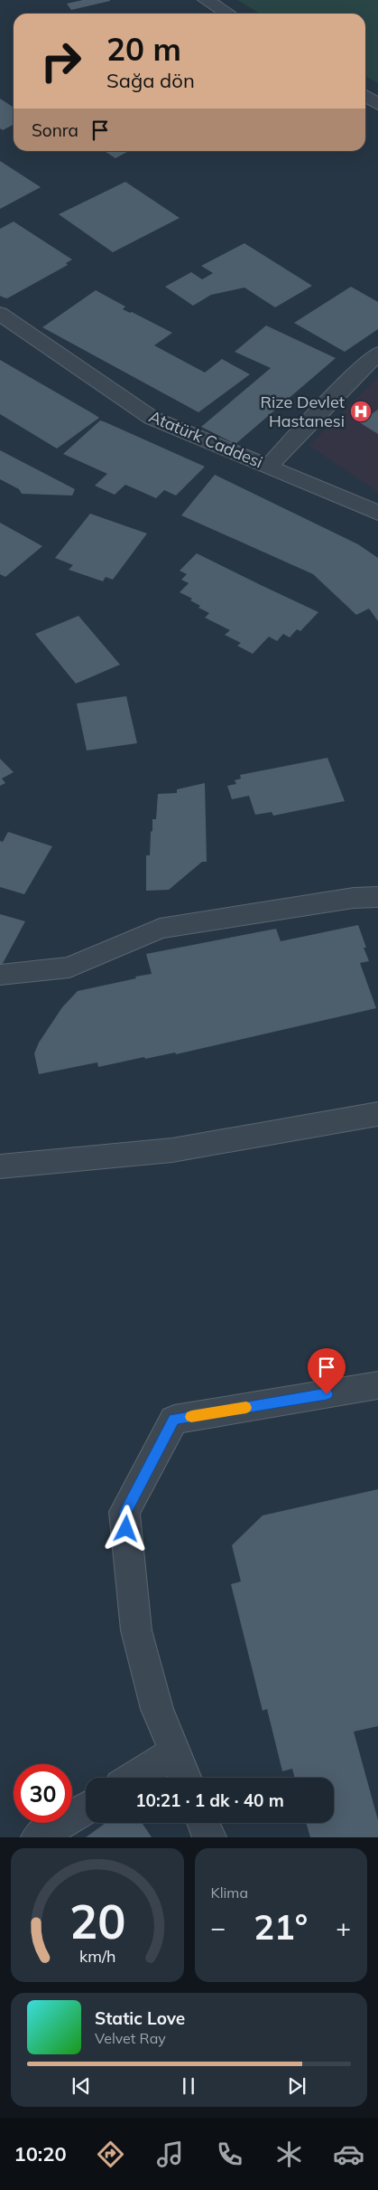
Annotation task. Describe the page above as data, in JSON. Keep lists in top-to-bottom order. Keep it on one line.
{"streets":{"street":["Atatürk Caddesi"]},"places":{"hospital":["Rize Devlet Hastanesi"]},"page":{"turn":["20 m","Sağa dön"],"then":"Sonra","limit":"30","trip":"10:21 · 1 dk · 40 m","tile":"Klima","heat":["−","21°","+"],"song":["Static Love","Velvet Ray"],"tabs":"10:20","gauge":["20","km/h"]}}
